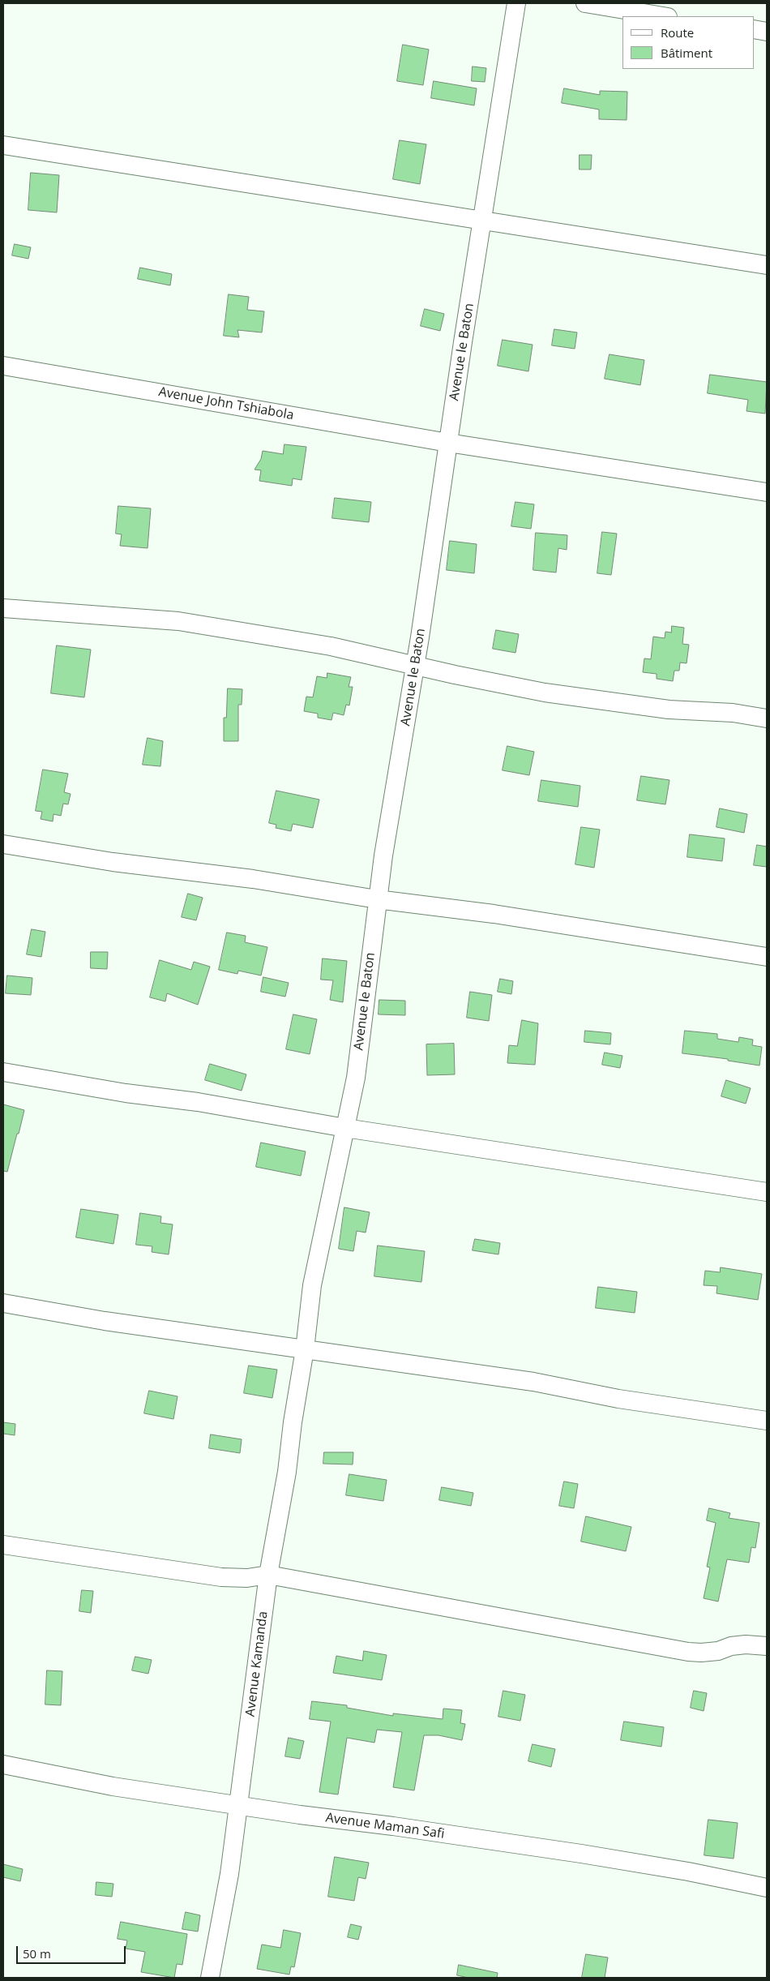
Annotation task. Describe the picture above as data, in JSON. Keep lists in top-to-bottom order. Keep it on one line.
{"streets":{"street":["Avenue le Baton","Avenue John Tshiabola","Avenue Kamanda","Avenue Maman Safi"]},"crossings":[["Avenue le Baton","Avenue John Tshiabola"],["Avenue le Baton","Avenue Kamanda"],["Avenue Kamanda","Avenue Maman Safi"]],"legend":["Route","Bâtiment"],"scale_bar":"50 m"}
